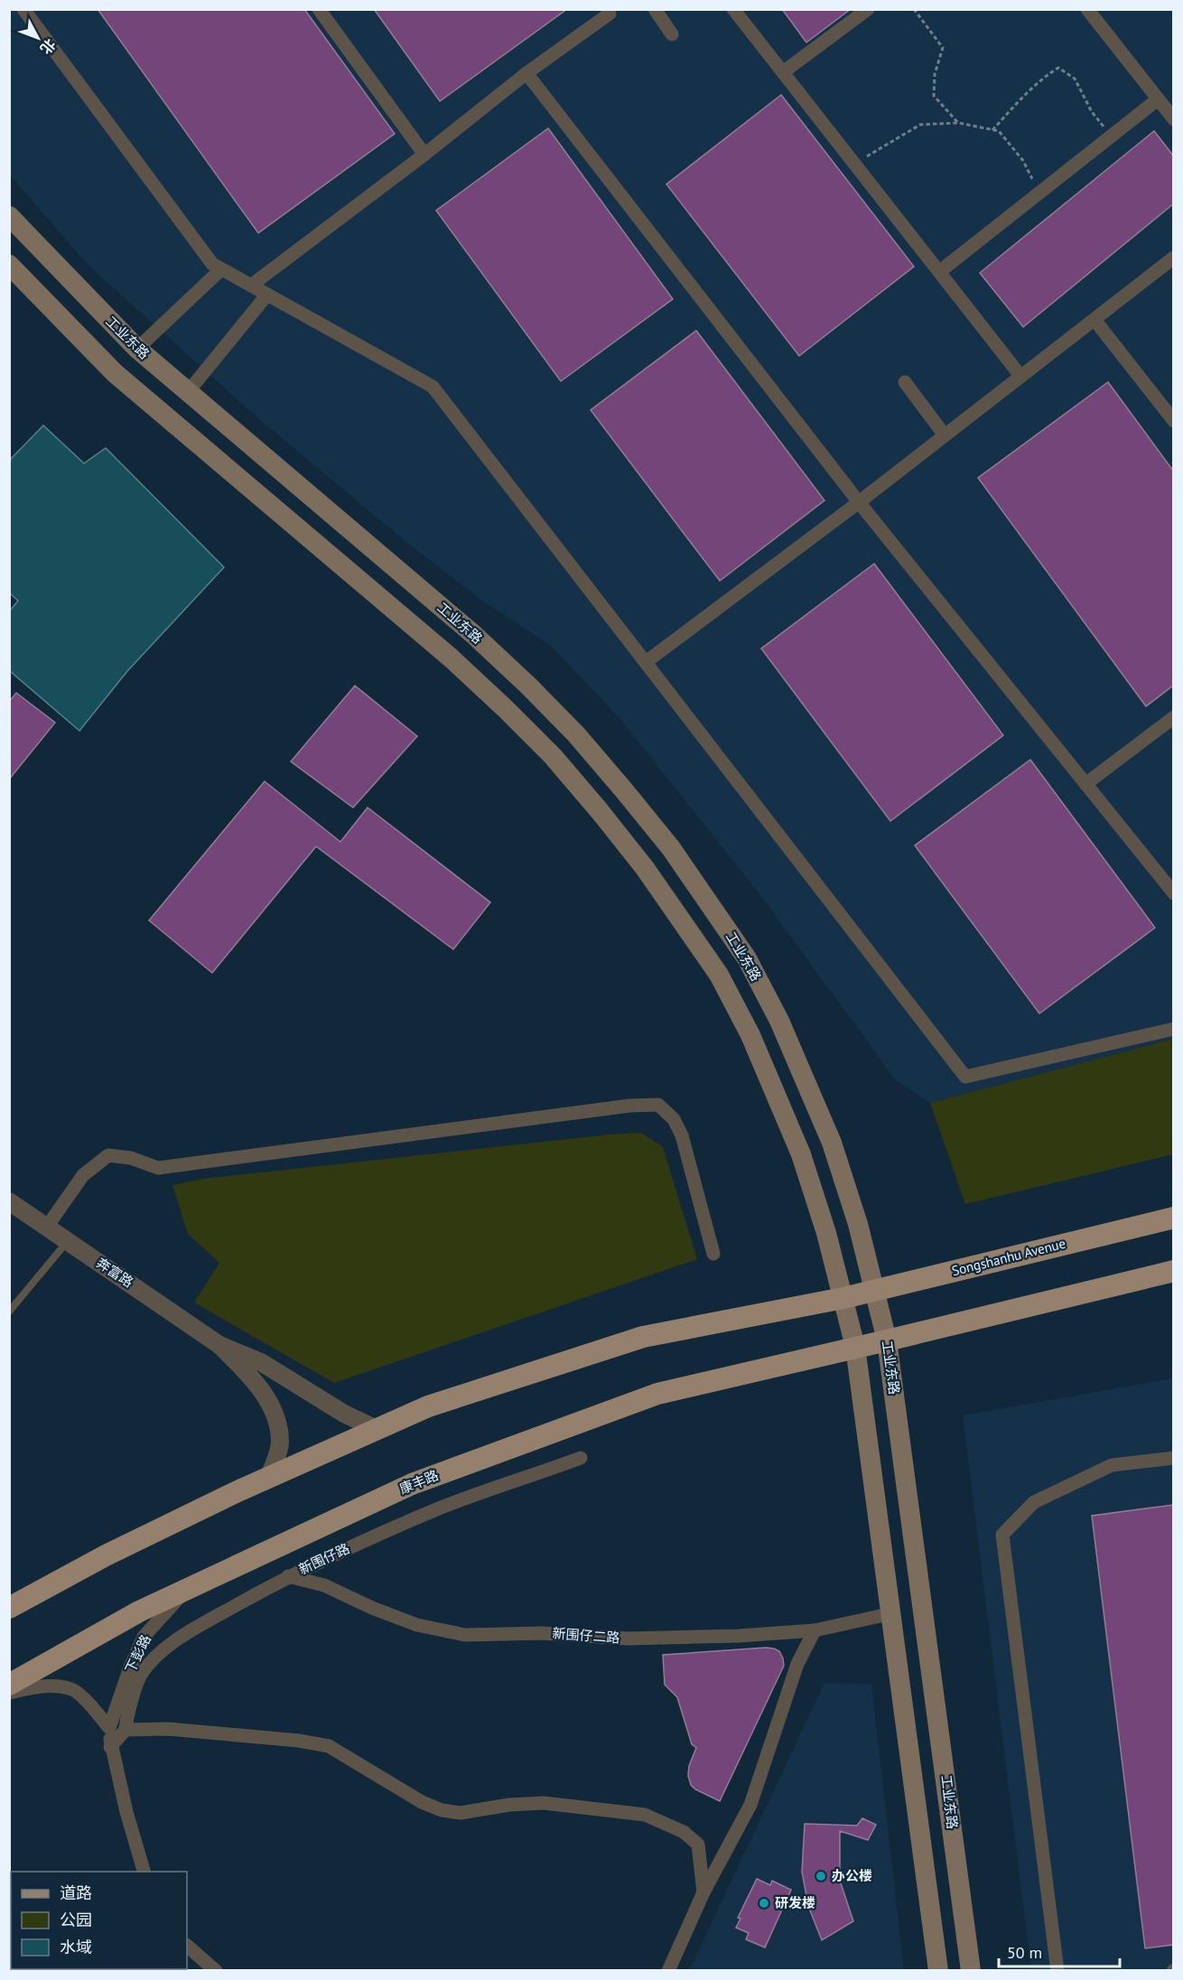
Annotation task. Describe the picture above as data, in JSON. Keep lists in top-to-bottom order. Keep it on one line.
{"streets":{"main road":["工业东路","Songshanhu Avenue","康丰路"],"street":["奔富路","新围仔路","新围仔二路","下彭路"]},"crossings":[["工业东路","Songshanhu Avenue"],["康丰路","下彭路"],["新围仔路","新围仔二路"]],"places":["办公楼","研发楼"],"legend":["道路","公园","水域"],"scale_bar":"50 m","north":"bottom right"}
